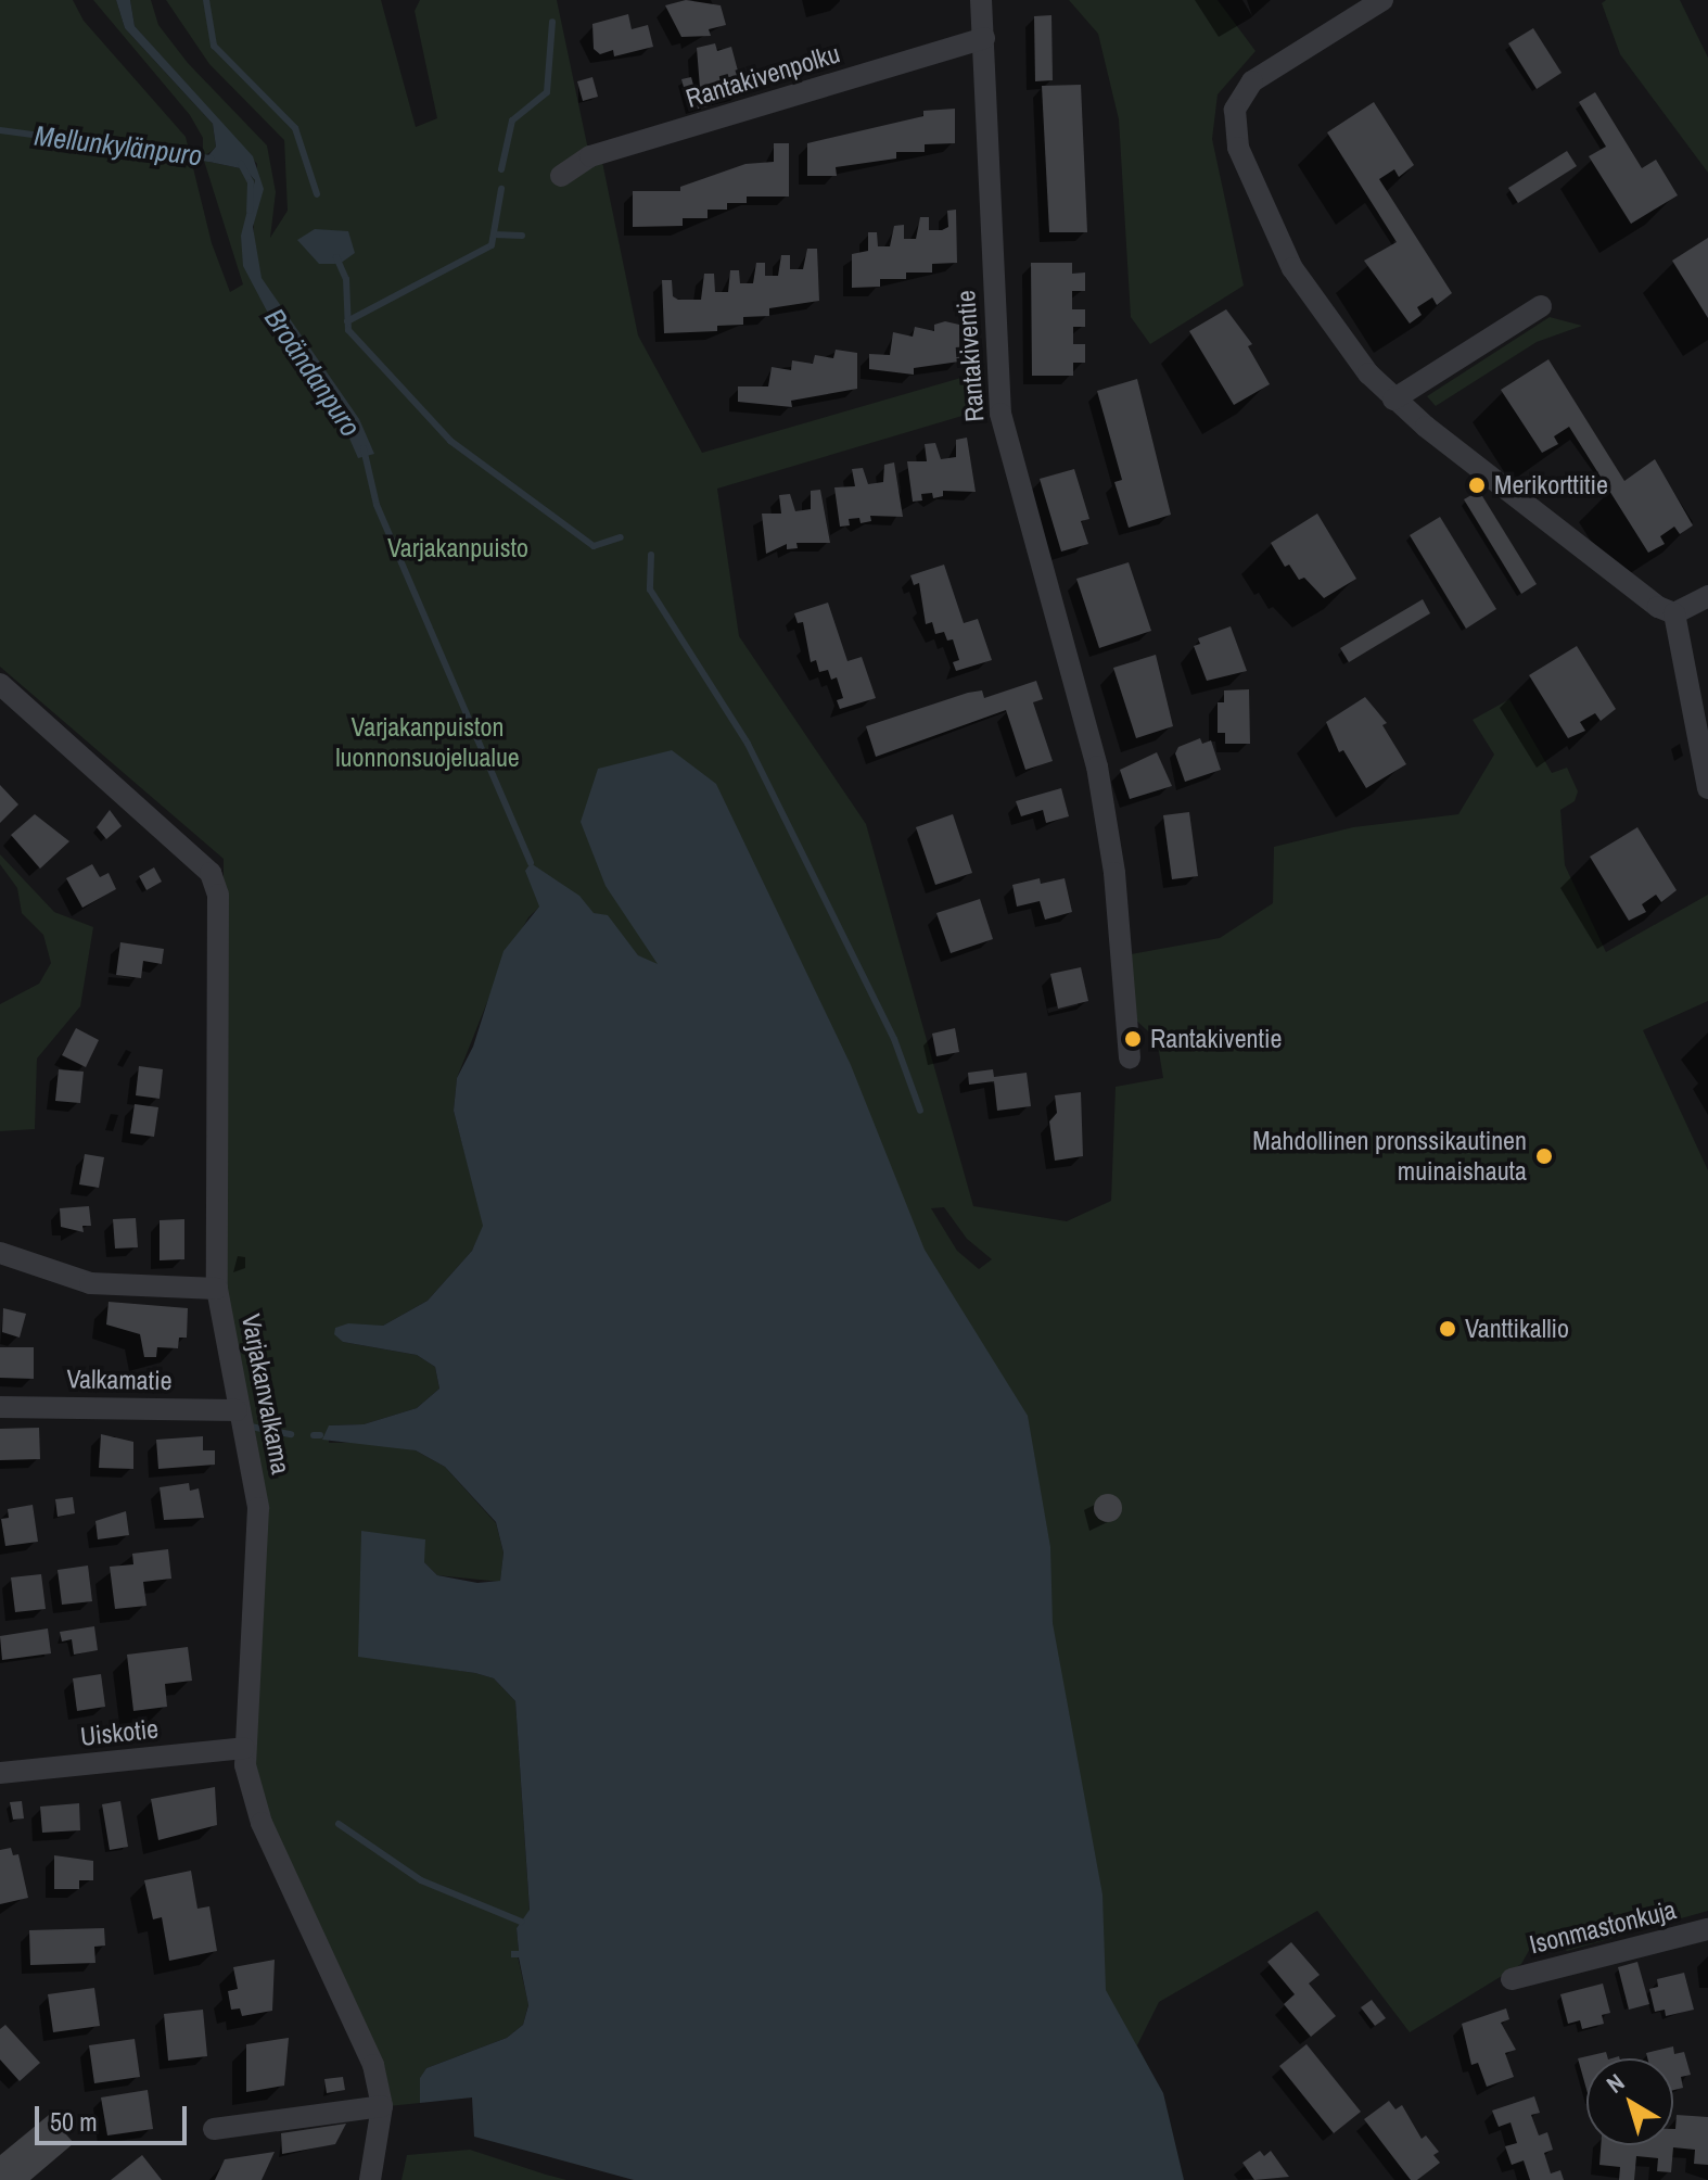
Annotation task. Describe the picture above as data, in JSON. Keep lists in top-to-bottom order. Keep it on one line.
{"streets":{"street":["Rantakivenpolku","Rantakiventie","Valkamatie","Varjakanvalkama","Uiskotie","Isonmastonkuja"]},"crossings":[["Rantakivenpolku","Rantakiventie"],["Valkamatie","Varjakanvalkama"],["Varjakanvalkama","Uiskotie"]],"water":["Mellunkylänpuro","Broändanpuro"],"parks":["Varjakanpuisto","Varjakanpuiston luonnonsuojelualue"],"places":["Merikorttitie","Rantakiventie","Mahdollinen pronssikautinen muinaishauta","Vanttikallio"],"scale_bar":"50 m","north":"top left"}
